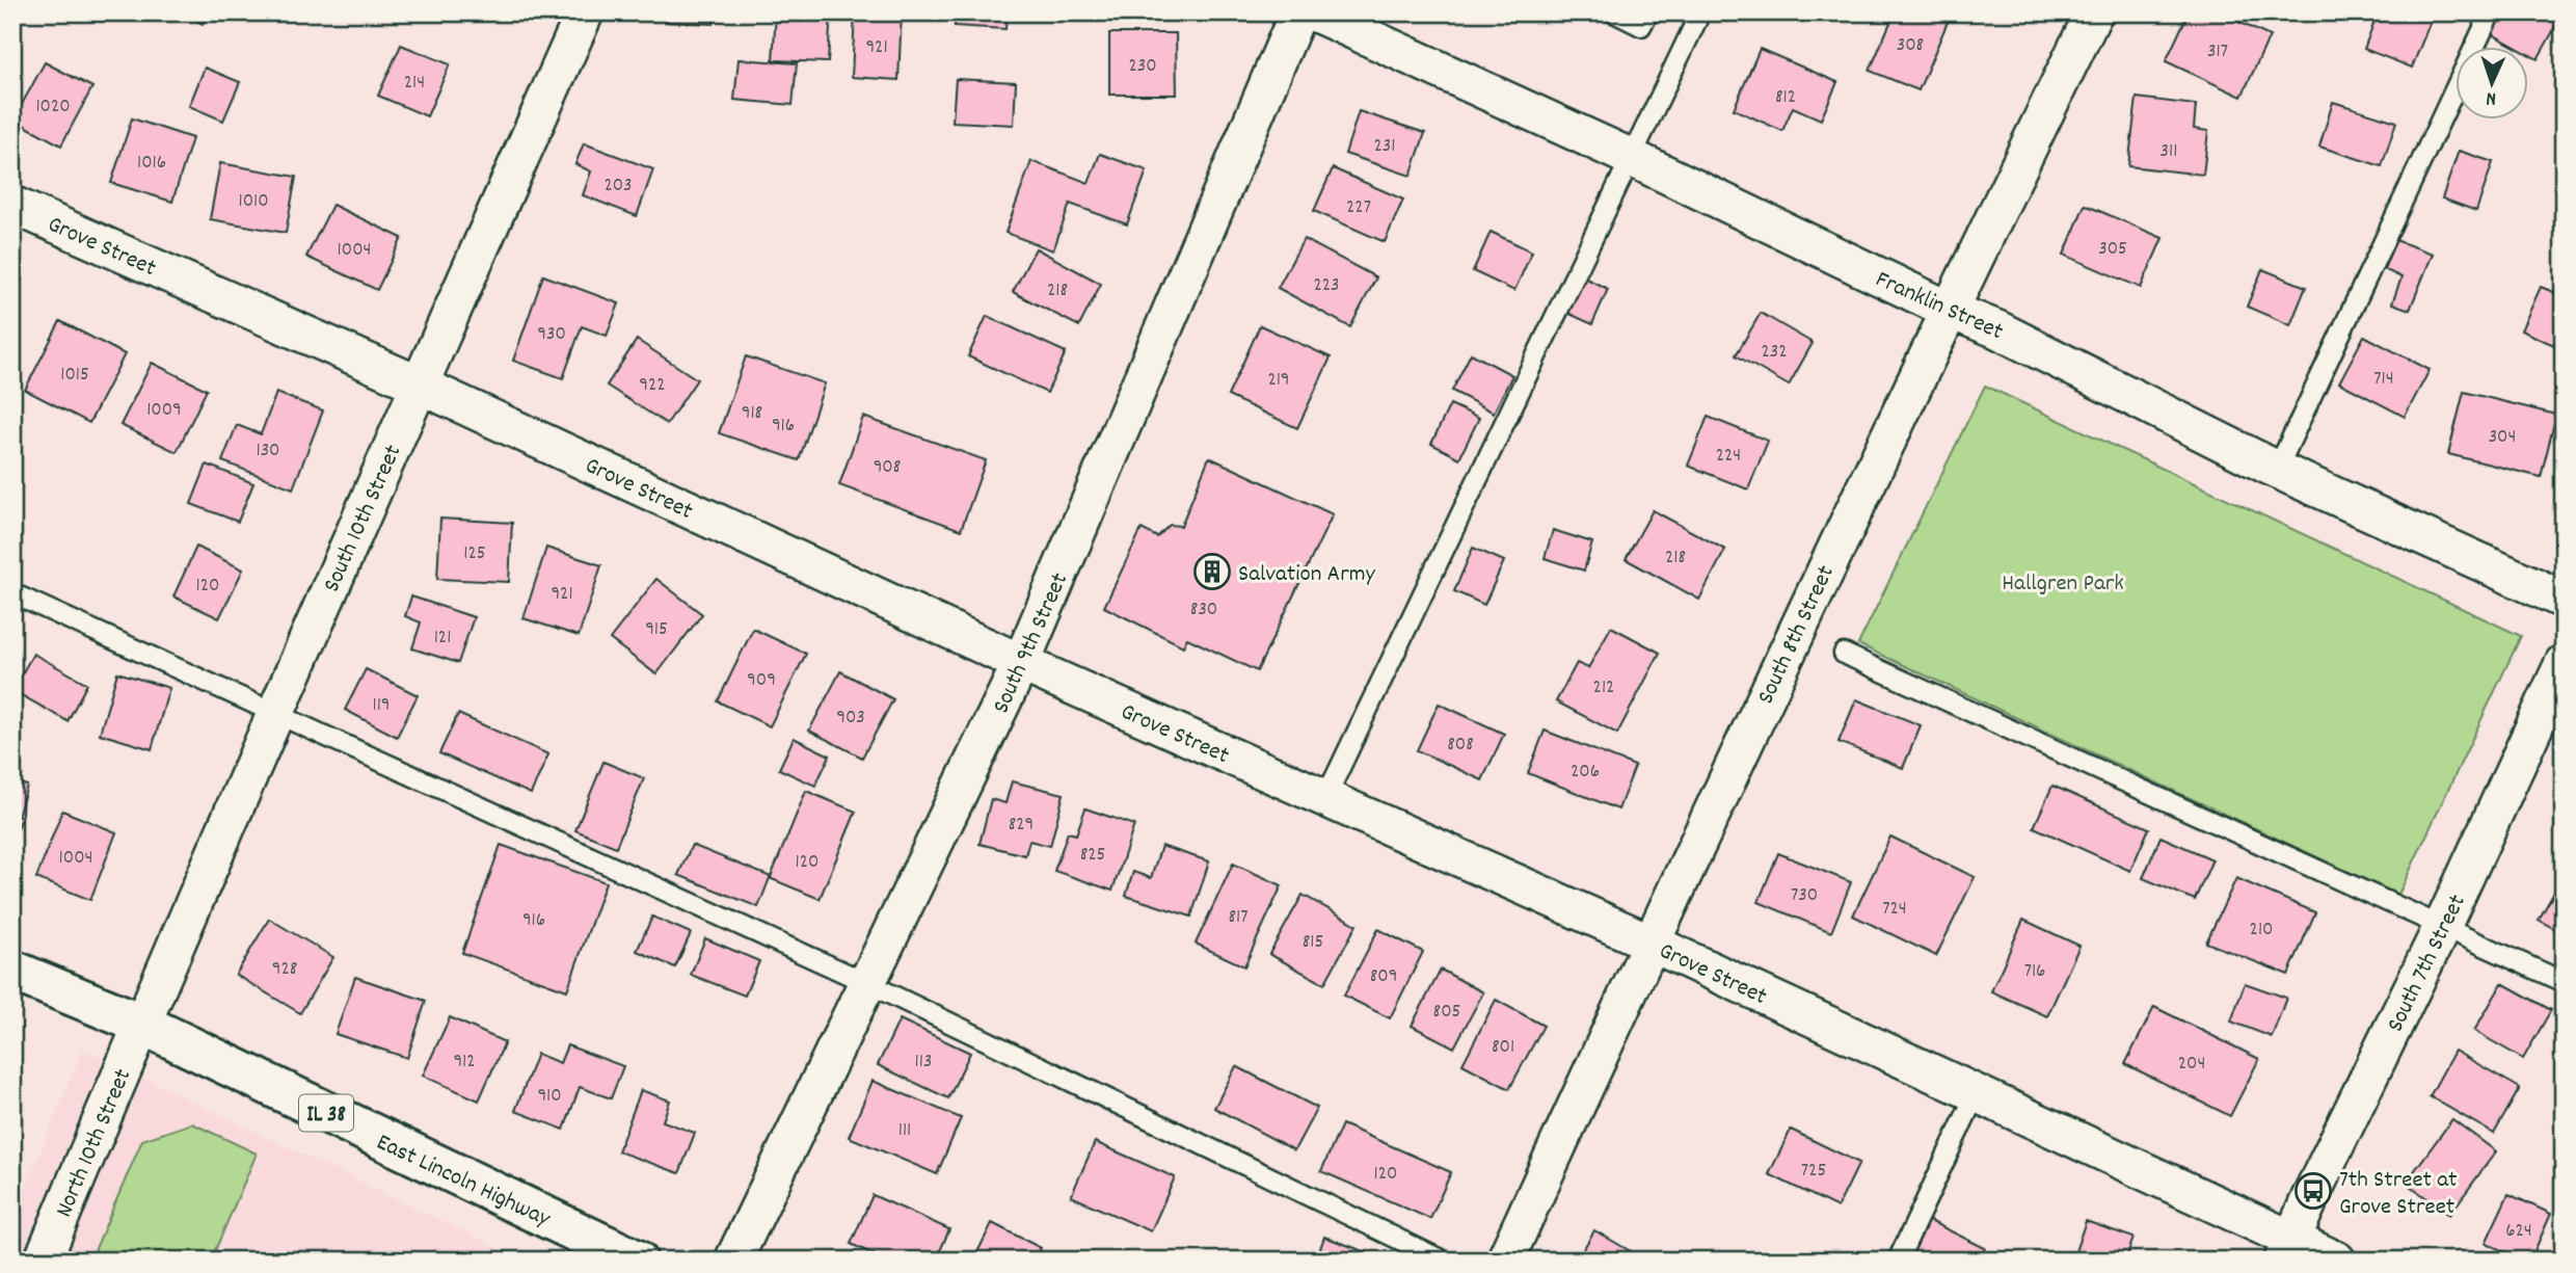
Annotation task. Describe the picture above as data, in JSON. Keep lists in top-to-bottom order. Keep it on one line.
{"streets":{"main road":["IL 38","East Lincoln Highway"],"street":["Grove Street","Franklin Street","South 10th Street","South 8th Street","South 9th Street","South 7th Street","North 10th Street"]},"crossings":[["Grove Street","South 10th Street"],["Grove Street","South 8th Street"],["Grove Street","South 9th Street"],["Grove Street","South 7th Street"],["Franklin Street","South 8th Street"],["South 10th Street","North 10th Street"],["South 10th Street","East Lincoln Highway"],["North 10th Street","East Lincoln Highway"]],"parks":["Hallgren Park"],"places":{"building":["Salvation Army"],"bus stop":["7th Street at Grove Street"]},"house_numbers":["308","921","317","230","214","812","1020","231","311","1016","203","1010","227","305","1004","223","218","930","232","1015","714","219","922","1009","918","916","304","130","224","908","125","218","120","921","830","915","121","909","212","119","903","808","206","829","825","1004","120","730","724","817","916","210","815","928","716","809","805","801","912","113","204","910","111","725","120","624"],"north":"bottom"}
